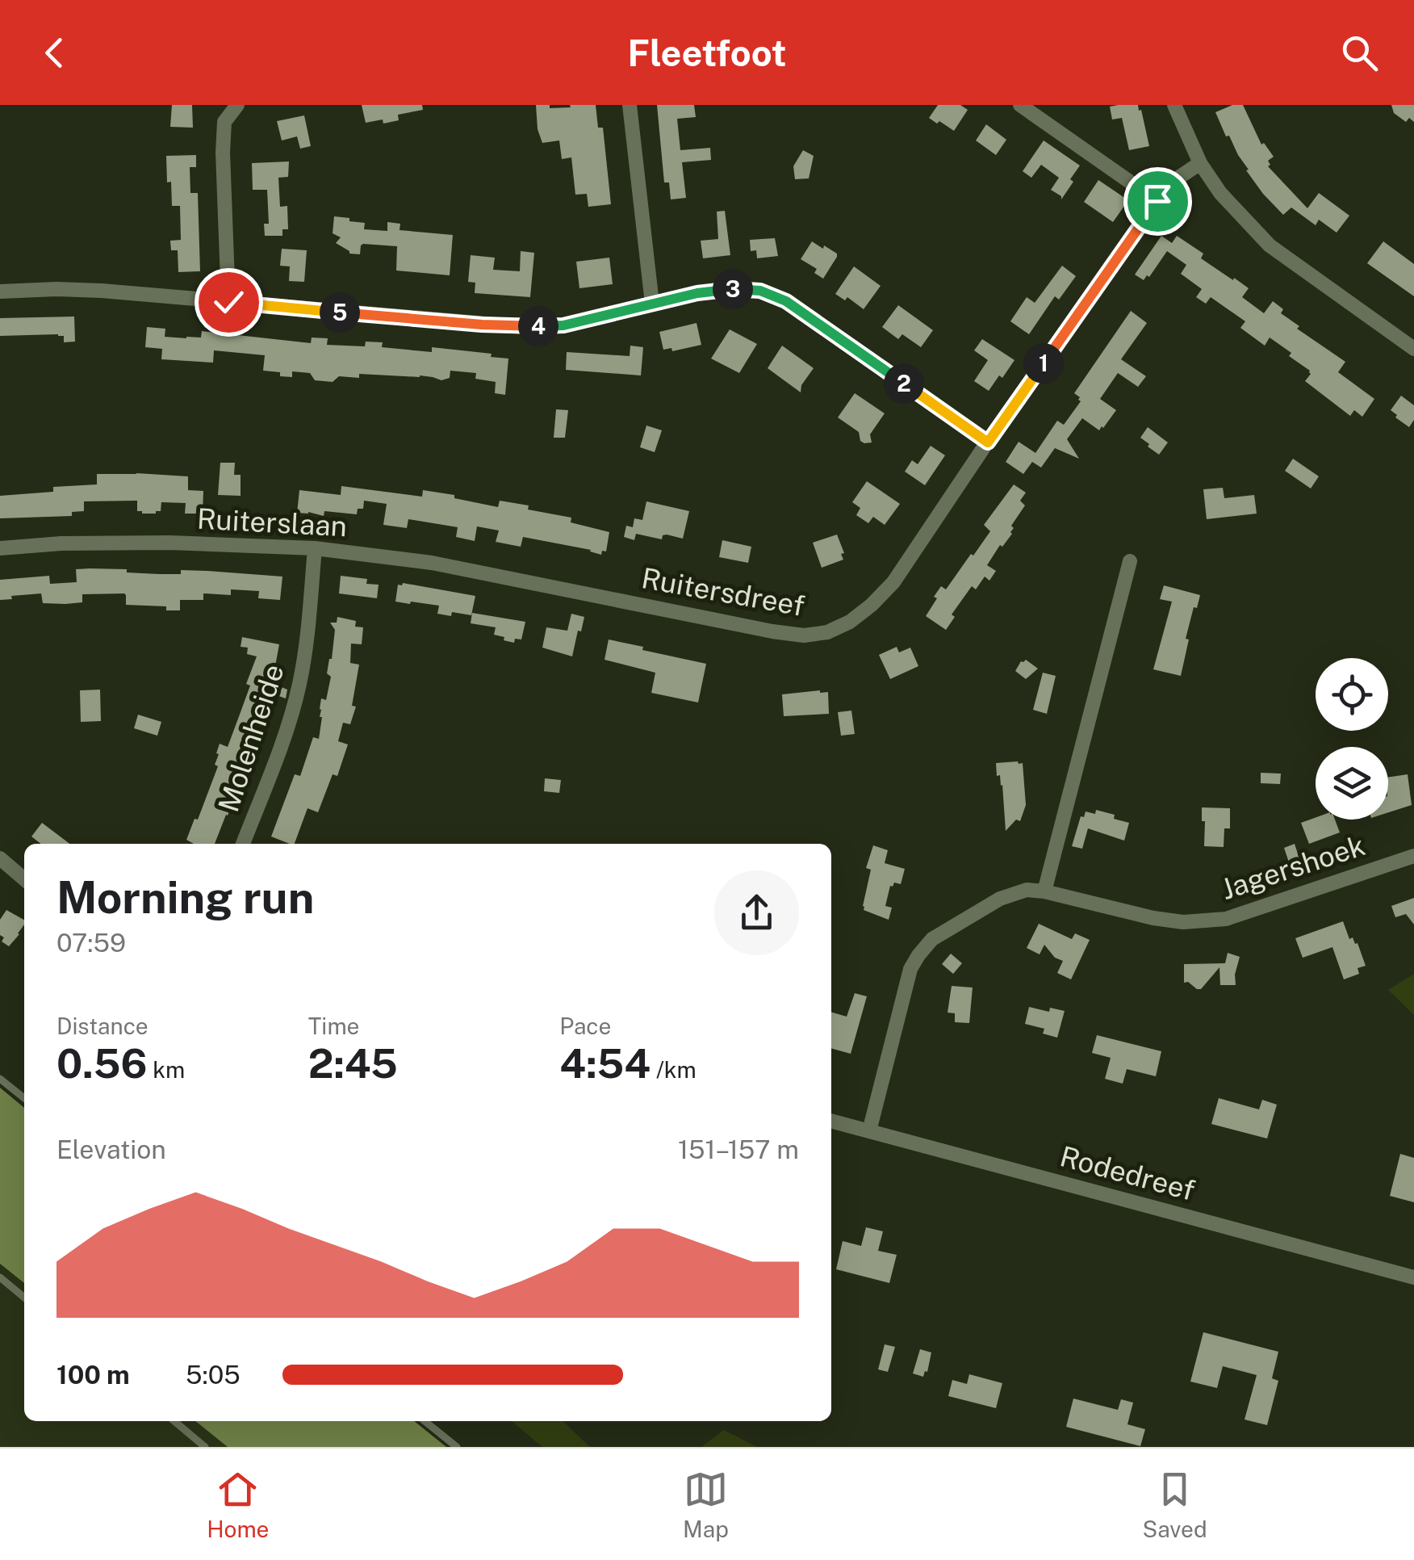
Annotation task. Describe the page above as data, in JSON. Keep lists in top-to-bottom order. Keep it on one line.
{"streets":{"street":["Ruiterslaan","Ruitersdreef","Molenheide","Jagershoek","Rodedreef"]},"crossings":[["Ruiterslaan","Ruitersdreef"],["Ruiterslaan","Molenheide"],["Jagershoek","Rodedreef"]],"page":{"header":"Fleetfoot","pins":["3","5","4","1","2"],"heading":["Morning run","07:59"],"stats":[["Distance","0.56 km"],["Time","2:45"],["Pace","4:54 /km"]],"chart":["Elevation","151–157 m"],"list":[{"name":"100 m","note":"5:05"}],"tabs":["Home","Map","Saved"]}}
